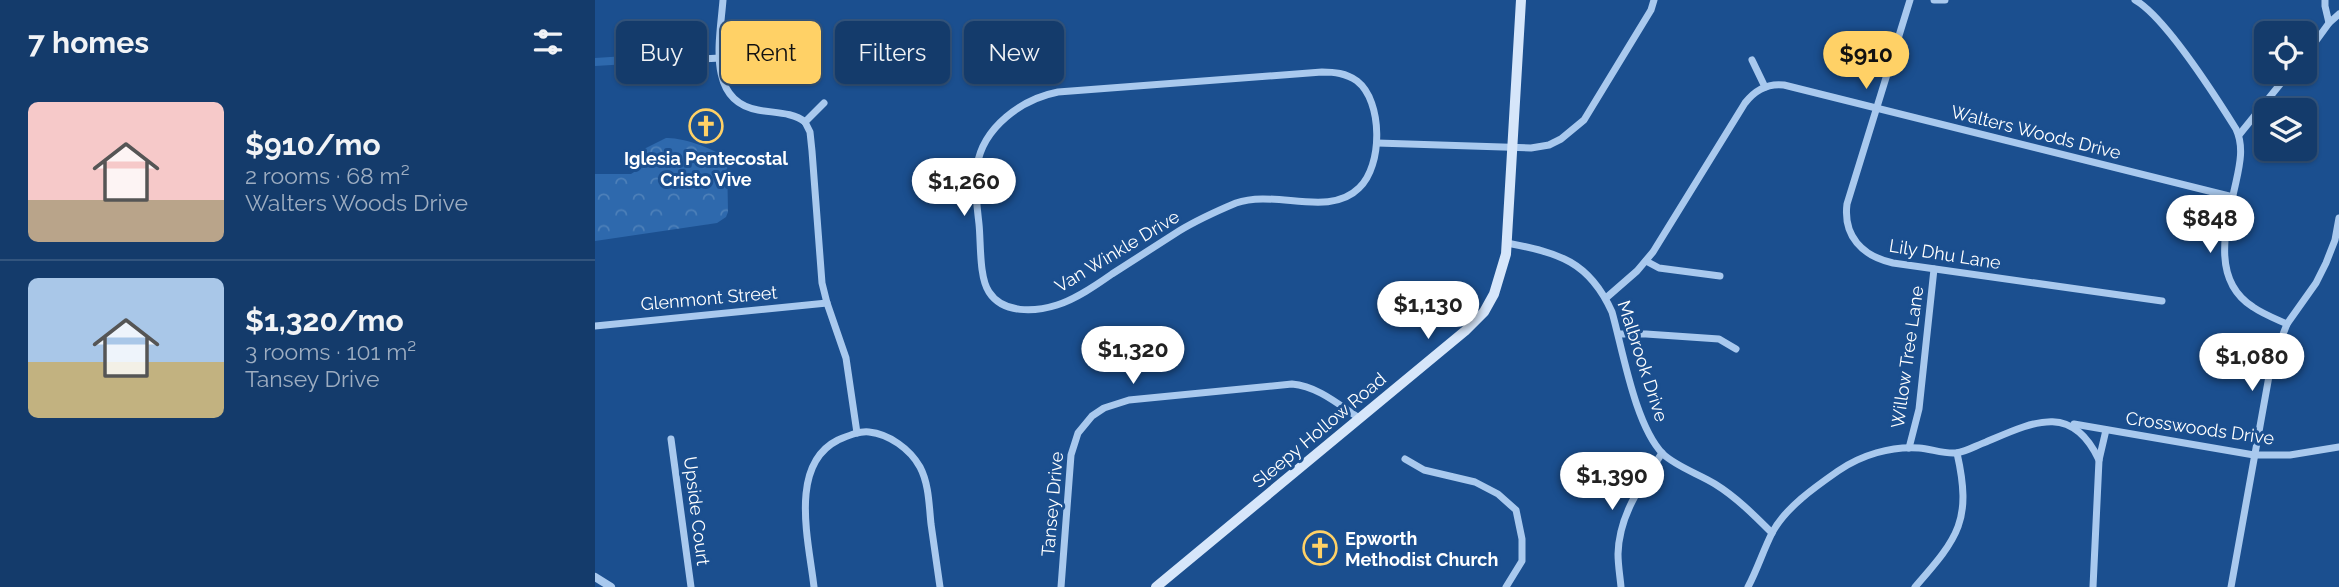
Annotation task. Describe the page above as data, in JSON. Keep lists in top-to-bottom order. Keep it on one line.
{"streets":{"main road":["Sleepy Hollow Road"],"street":["Walters Woods Drive","Van Winkle Drive","Lily Dhu Lane","Glenmont Street","Willow Tree Lane","Malbrook Drive","Crosswoods Drive","Tansey Drive","Upside Court"]},"crossings":[["Walters Woods Drive","Lily Dhu Lane"],["Lily Dhu Lane","Willow Tree Lane"],["Malbrook Drive","Sleepy Hollow Road"],["Sleepy Hollow Road","Tansey Drive"]],"places":{"church":["Iglesia Pentecostal Cristo Vive","Epworth Methodist Church"]},"page":{"heading":"7 homes","chip":["Buy","Rent","Filters","New"],"price":["$910","$1,260","$848","$1,130","$1,320","$1,080","$1,390"],"list":[{"name":"$910/mo","note":"2 rooms · 68 m² · Walters Woods Drive"},{"name":"$1,320/mo","note":"3 rooms · 101 m² · Tansey Drive"}]}}
